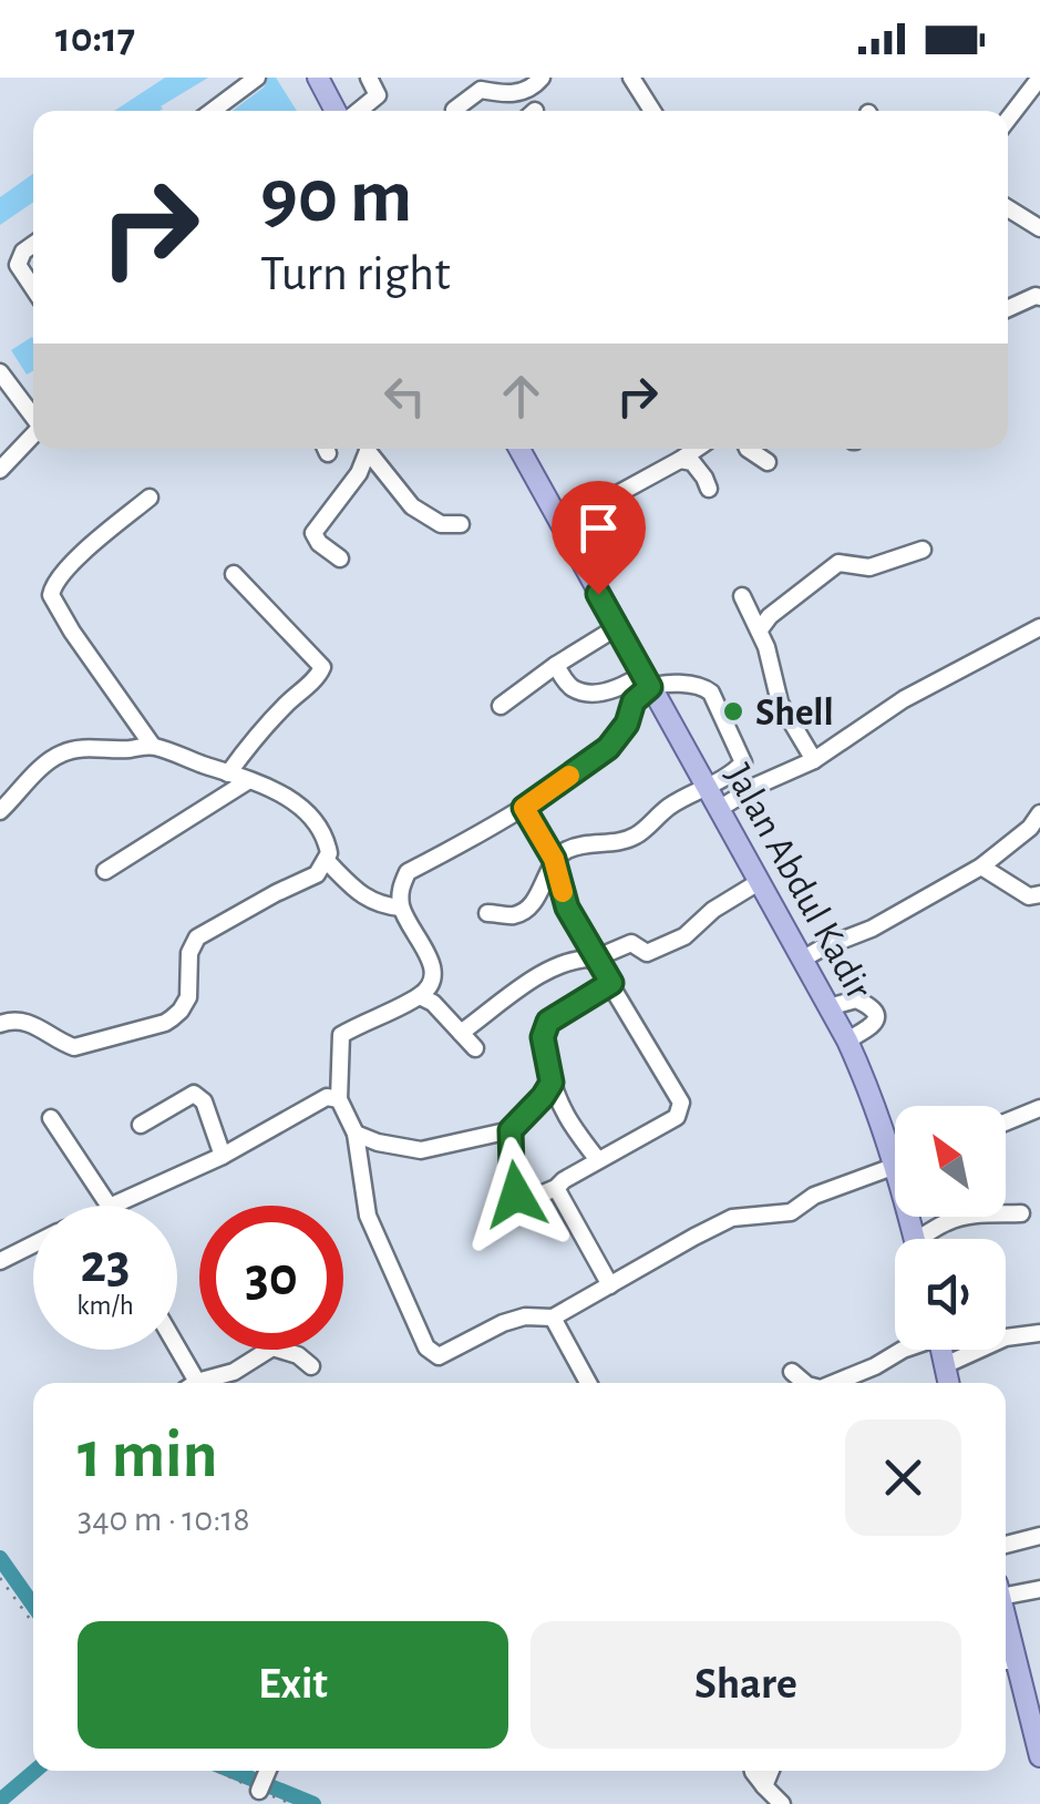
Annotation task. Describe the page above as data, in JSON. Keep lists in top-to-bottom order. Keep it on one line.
{"streets":{"main road":["Jalan Abdul Kadir"]},"places":["Shell"],"north":"top left","page":{"status":"10:17","turn":["90 m","Turn right"],"speed":"23 km/h","limit":"30","heading":["1 min","340 m · 10:18"],"buttons":["Exit","Share"]}}
